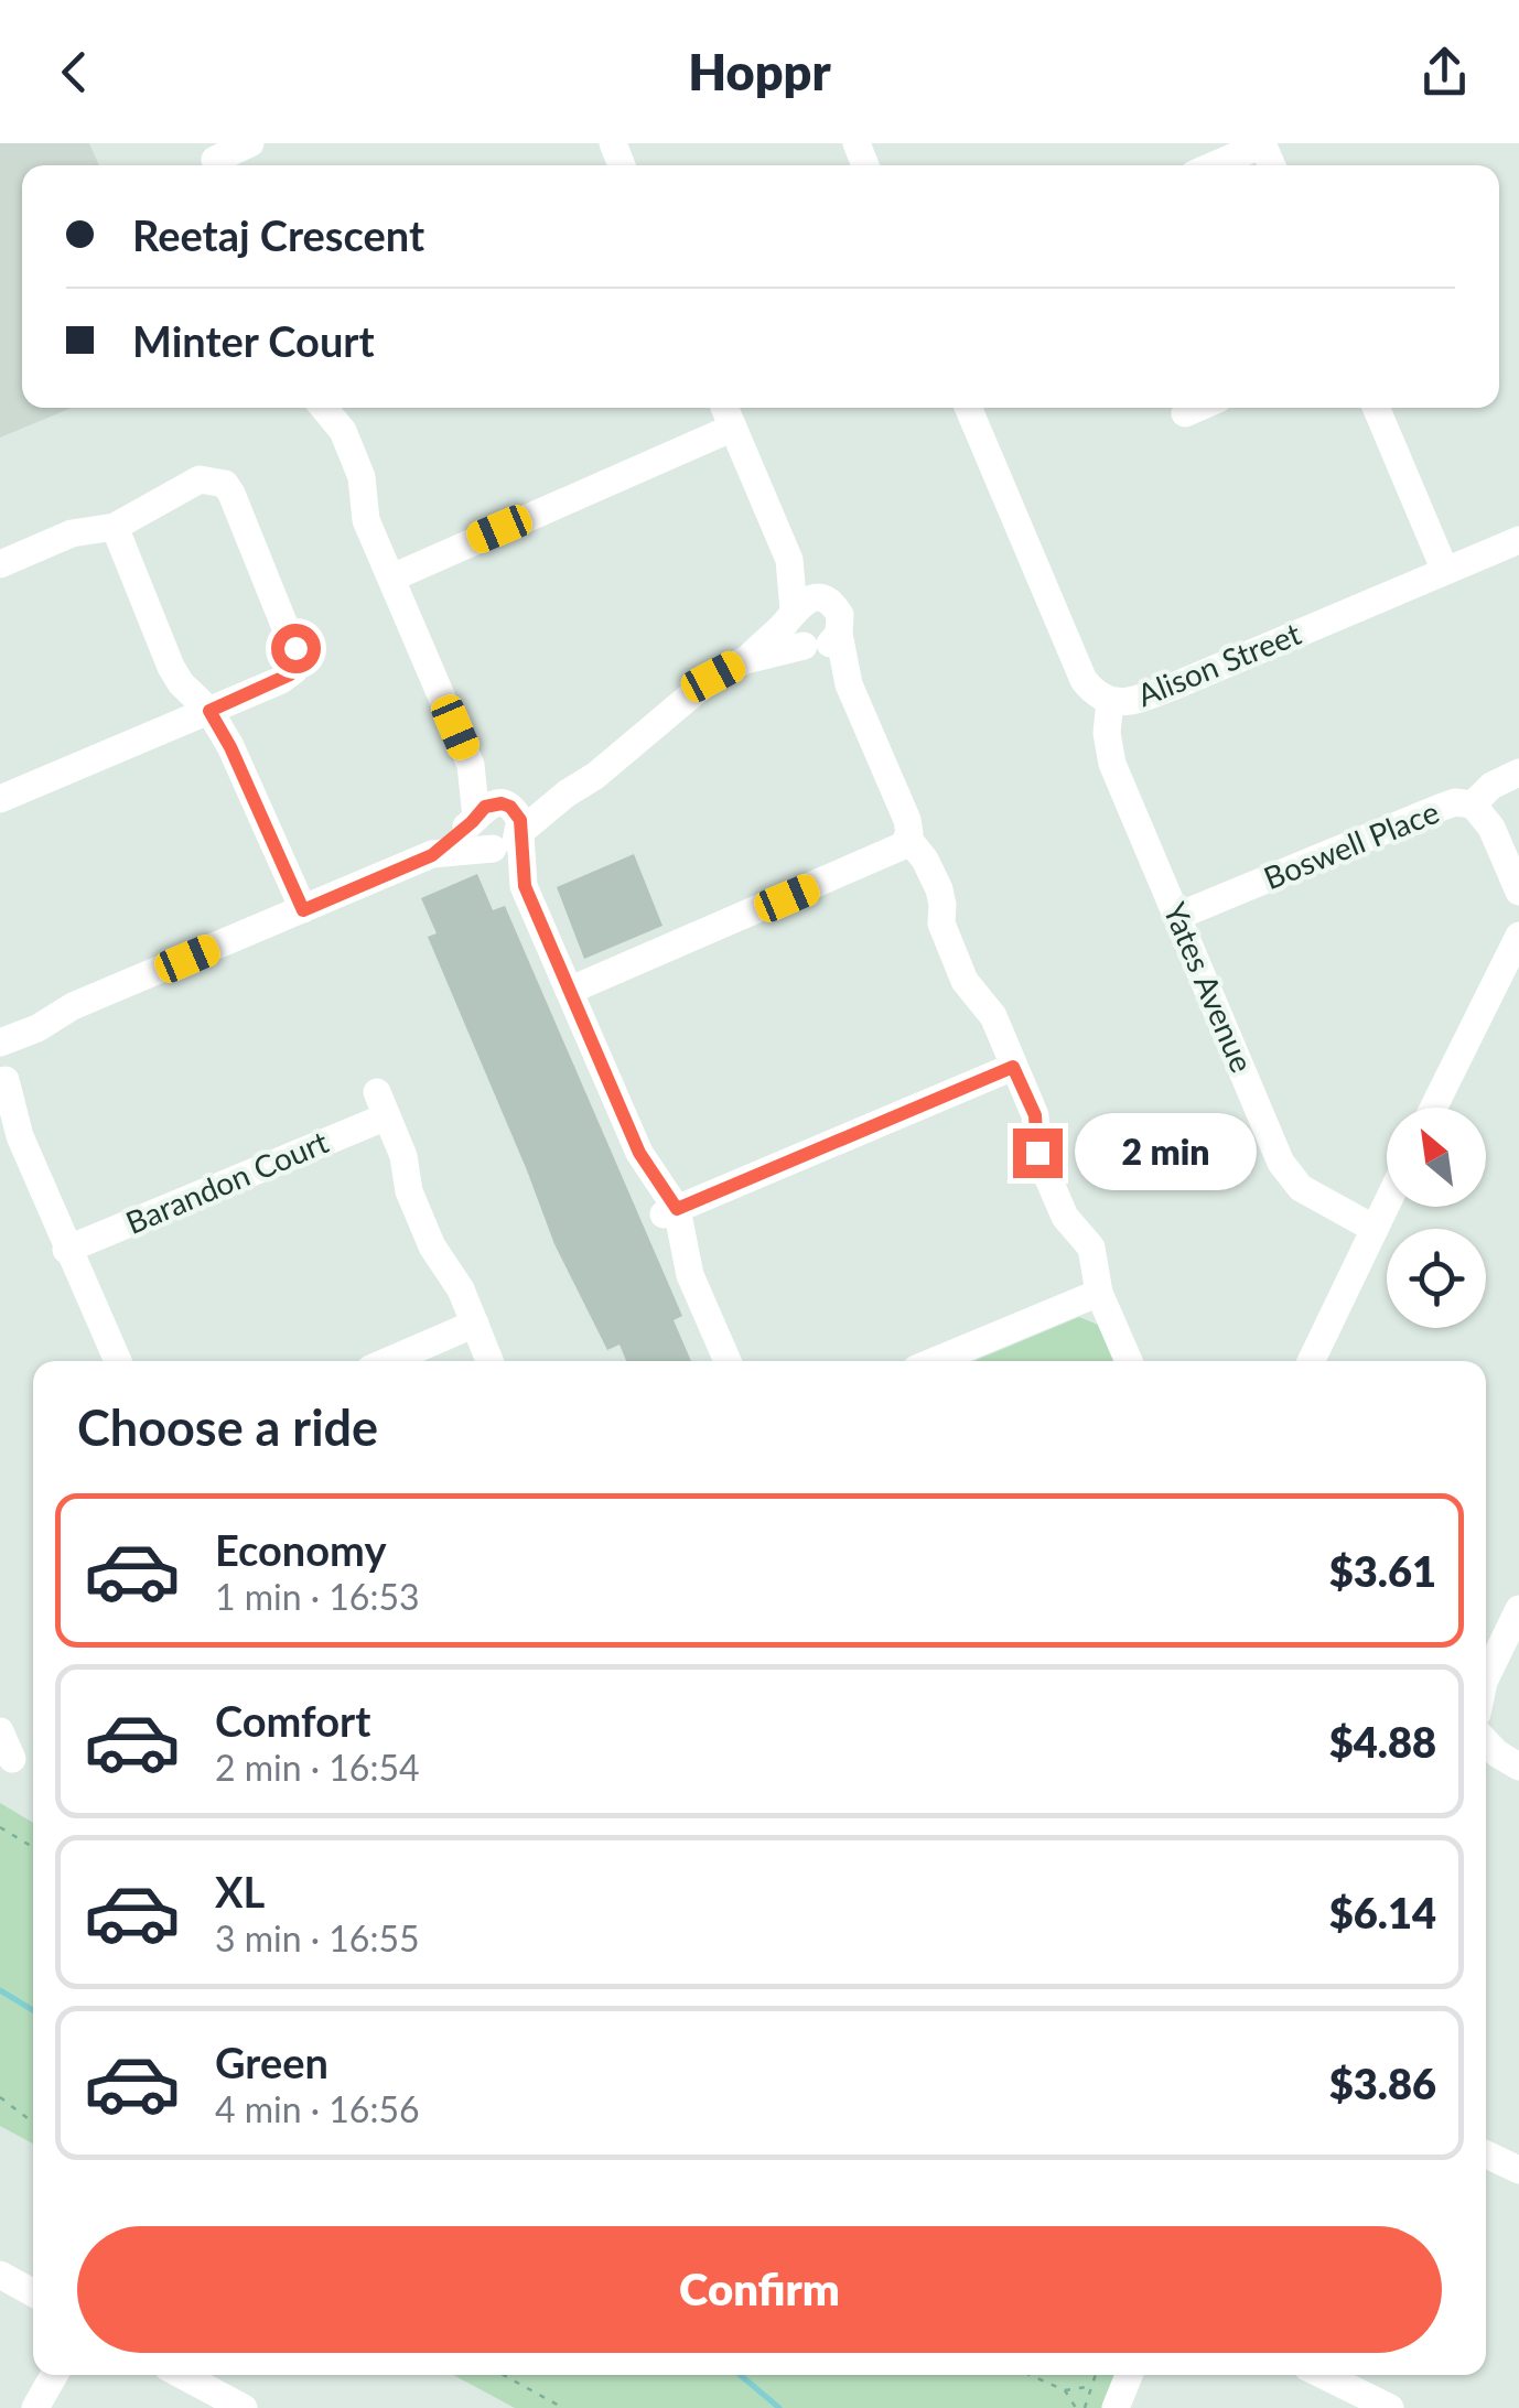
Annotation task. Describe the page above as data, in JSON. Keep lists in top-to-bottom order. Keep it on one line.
{"streets":{"street":["Alison Street","Boswell Place","Yates Avenue","Barandon Court"]},"crossings":[["Alison Street","Yates Avenue"],["Boswell Place","Yates Avenue"]],"north":"top left","page":{"header":"Hoppr","banner":["Reetaj Crescent","Minter Court"],"bubble":"2 min","heading":"Choose a ride","list":[{"name":"Economy","note":"1 min · 16:53","value":"$3.61"},{"name":"Comfort","note":"2 min · 16:54","value":"$4.88"},{"name":"XL","note":"3 min · 16:55","value":"$6.14"},{"name":"Green","note":"4 min · 16:56","value":"$3.86"}],"buttons":"Confirm"}}
